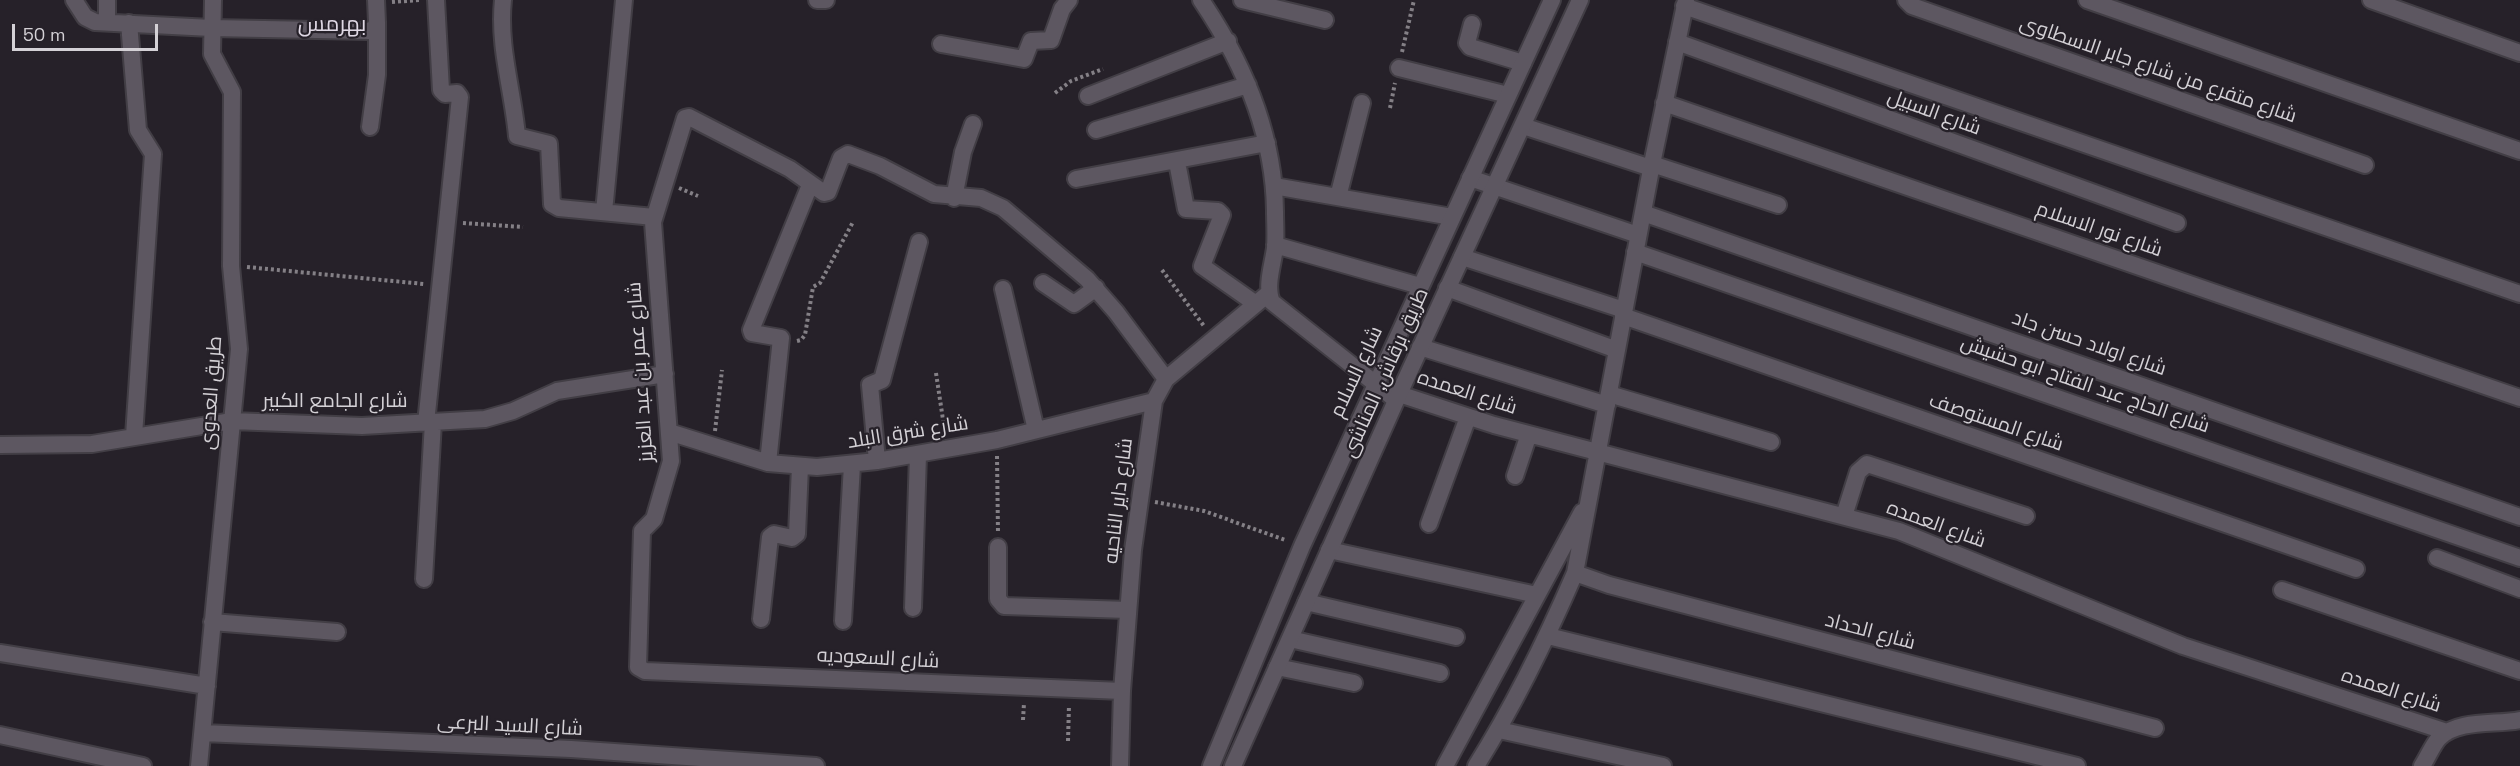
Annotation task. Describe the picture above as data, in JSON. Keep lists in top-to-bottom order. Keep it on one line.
{"streets":{"street":["شارع متفرع من شارع جابر الاسطاوى","شارع السبيل","شارع نور الاسلام","شارع اولاد حسن جاد","شارع عمر بن عبد العزيز","شارع السلام","طريق برقاش, المناشى","شارع الحاج عبد الفتاح ابو حشيش","طريق العدوى","شارع العمده","شارع الجامع الكبير","شارع المستوصف","شارع شرق البلد","شارع داير الناحيه","شارع الحداد","شارع السعوديه","شارع السيد البرعى"]},"crossings":[["شارع عمر بن عبد العزيز","شارع الجامع الكبير"],["شارع عمر بن عبد العزيز","شارع شرق البلد"],["شارع عمر بن عبد العزيز","شارع السعوديه"],["شارع السلام","شارع الحاج عبد الفتاح ابو حشيش"],["شارع السلام","شارع العمده"],["طريق برقاش, المناشى","شارع الحاج عبد الفتاح ابو حشيش"],["طريق برقاش, المناشى","شارع العمده"],["طريق برقاش, المناشى","شارع المستوصف"],["طريق العدوى","شارع الجامع الكبير"],["طريق العدوى","شارع السيد البرعى"],["شارع العمده","شارع داير الناحيه"],["شارع شرق البلد","شارع داير الناحيه"],["شارع داير الناحيه","شارع السعوديه"]],"districts":["بهرمس"],"scale_bar":"50 m"}
